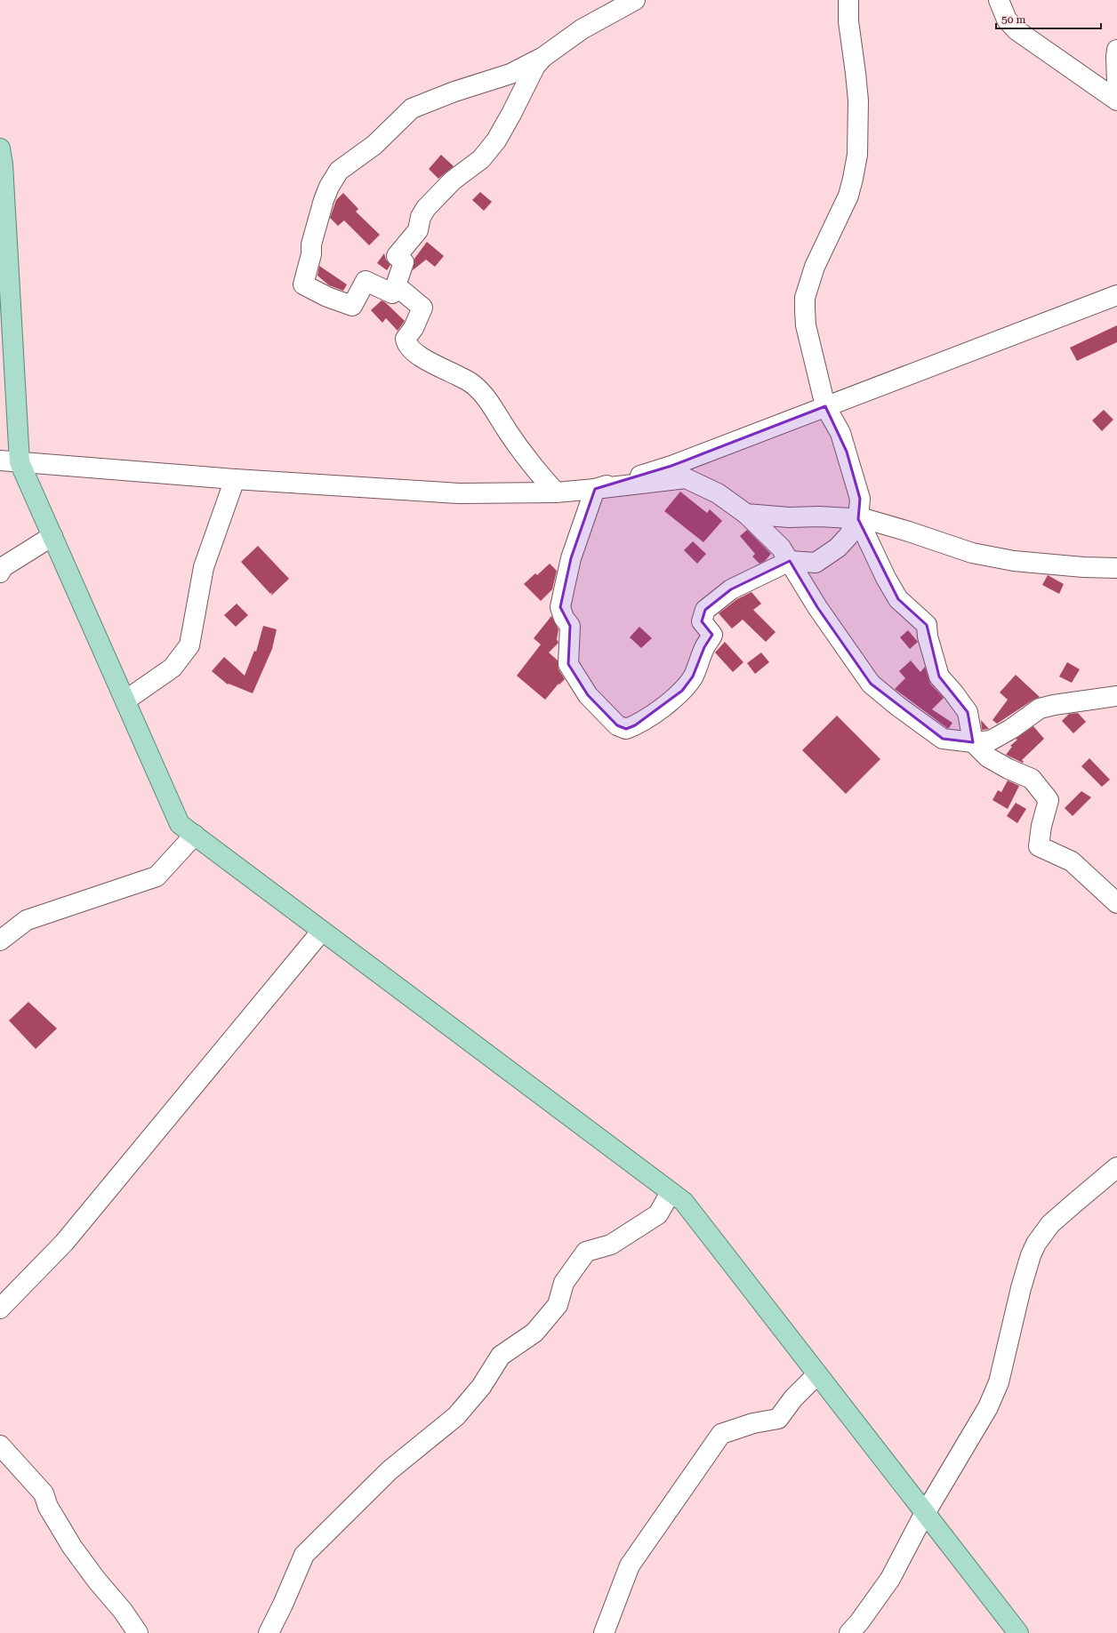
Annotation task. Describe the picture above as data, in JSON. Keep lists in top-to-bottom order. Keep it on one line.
{"scale_bar":"50 m"}
